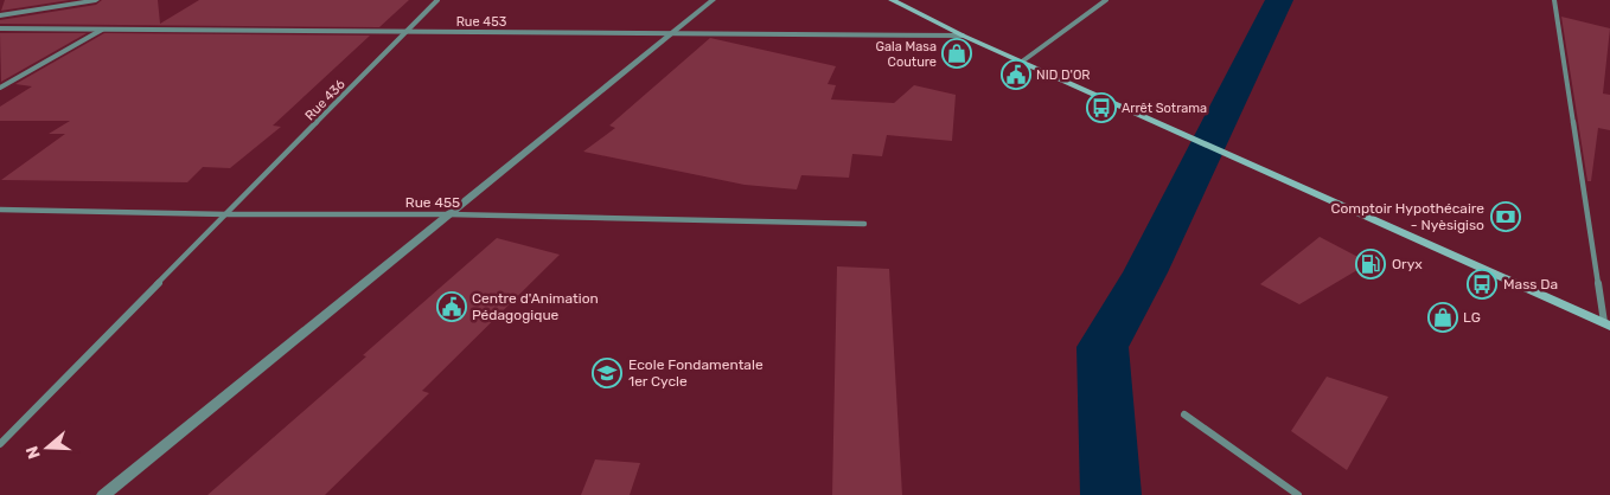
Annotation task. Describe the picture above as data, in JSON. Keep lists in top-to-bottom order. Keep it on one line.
{"streets":{"street":["Rue 453","Rue 436","Rue 455"]},"crossings":[["Rue 453","Rue 436"],["Rue 436","Rue 455"]],"places":{"shop":["Gala Masa Couture","LG"],"public building":["NID D'OR","Centre d'Animation Pédagogique"],"bus stop":["Arrêt Sotrama","Mass Da"],"bank":["Comptoir Hypothécaire - Nyèsigiso"],"fuel station":["Oryx"],"school or university":["Ecole Fondamentale 1er Cycle"]},"north":"left"}
